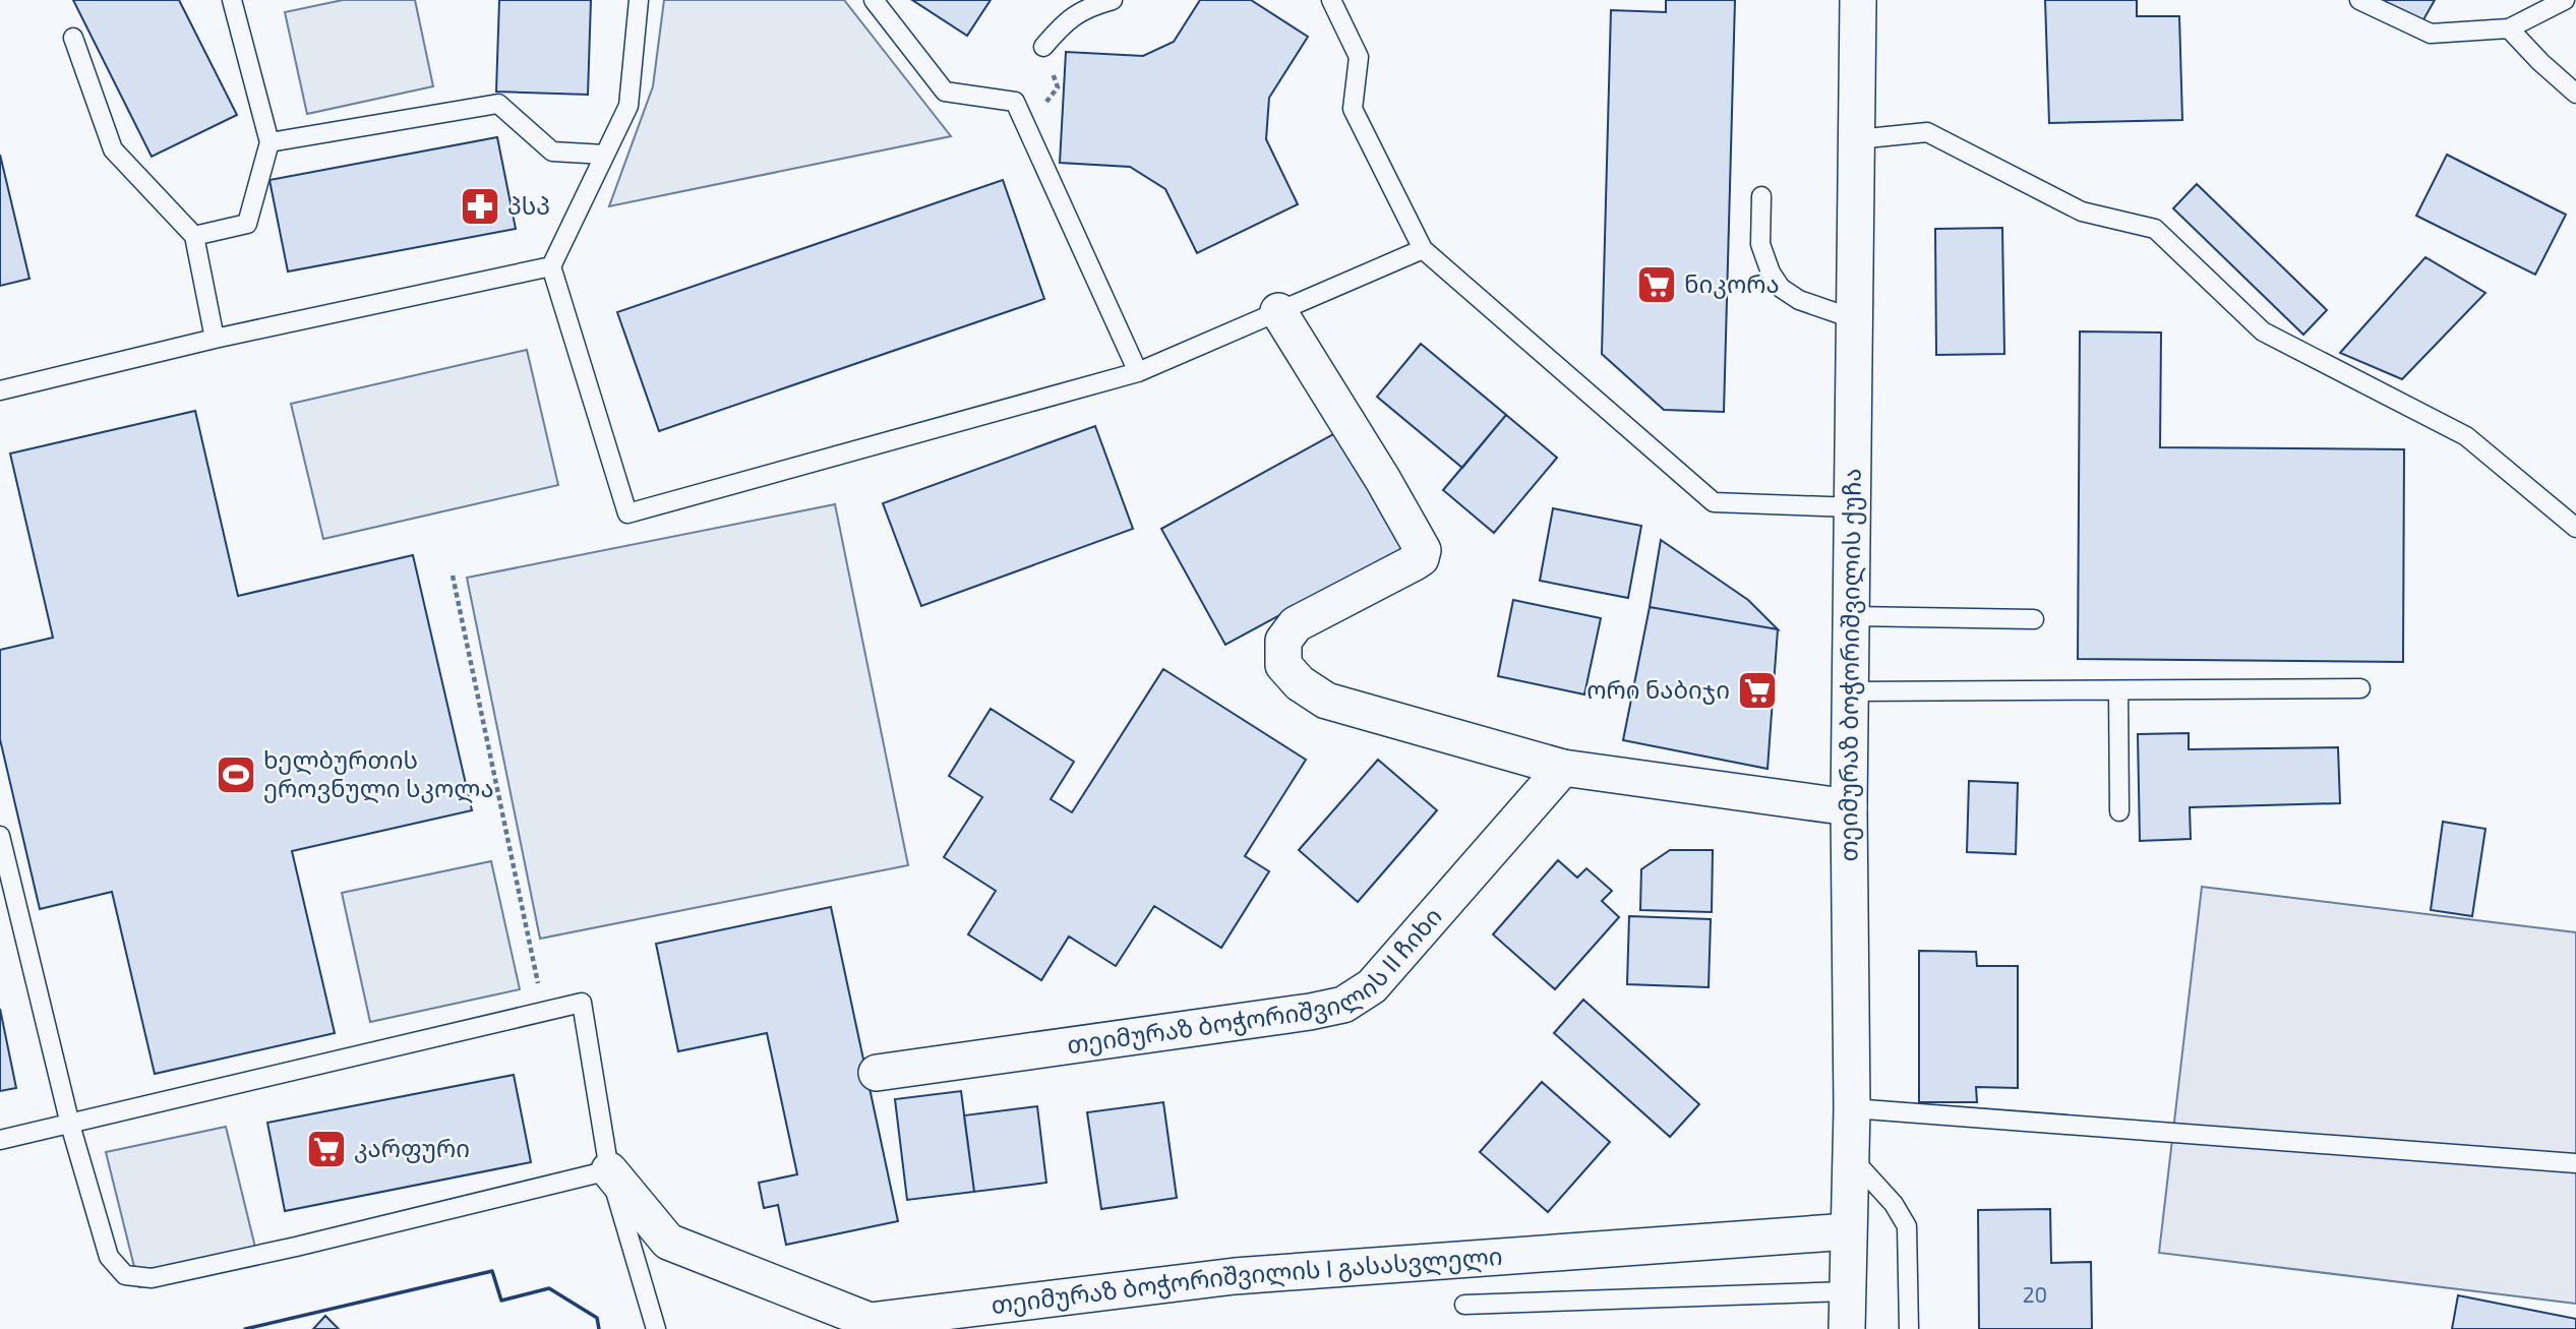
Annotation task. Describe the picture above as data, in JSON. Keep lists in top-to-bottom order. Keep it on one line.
{"streets":{"street":["თეიმურაზ ბოჭორიშვილის ქუჩა","თეიმურაზ ბოჭორიშვილის II ჩიხი","თეიმურაზ ბოჭორიშვილის I გასასვლელი"]},"crossings":[["თეიმურაზ ბოჭორიშვილის ქუჩა","თეიმურაზ ბოჭორიშვილის I გასასვლელი"]],"places":{"pharmacy":["პსპ"],"supermarket":["ნიკორა","ორი ნაბიჯი","კარფური"],"sports":["ხელბურთის ეროვნული სკოლა"]},"house_numbers":["20"]}
